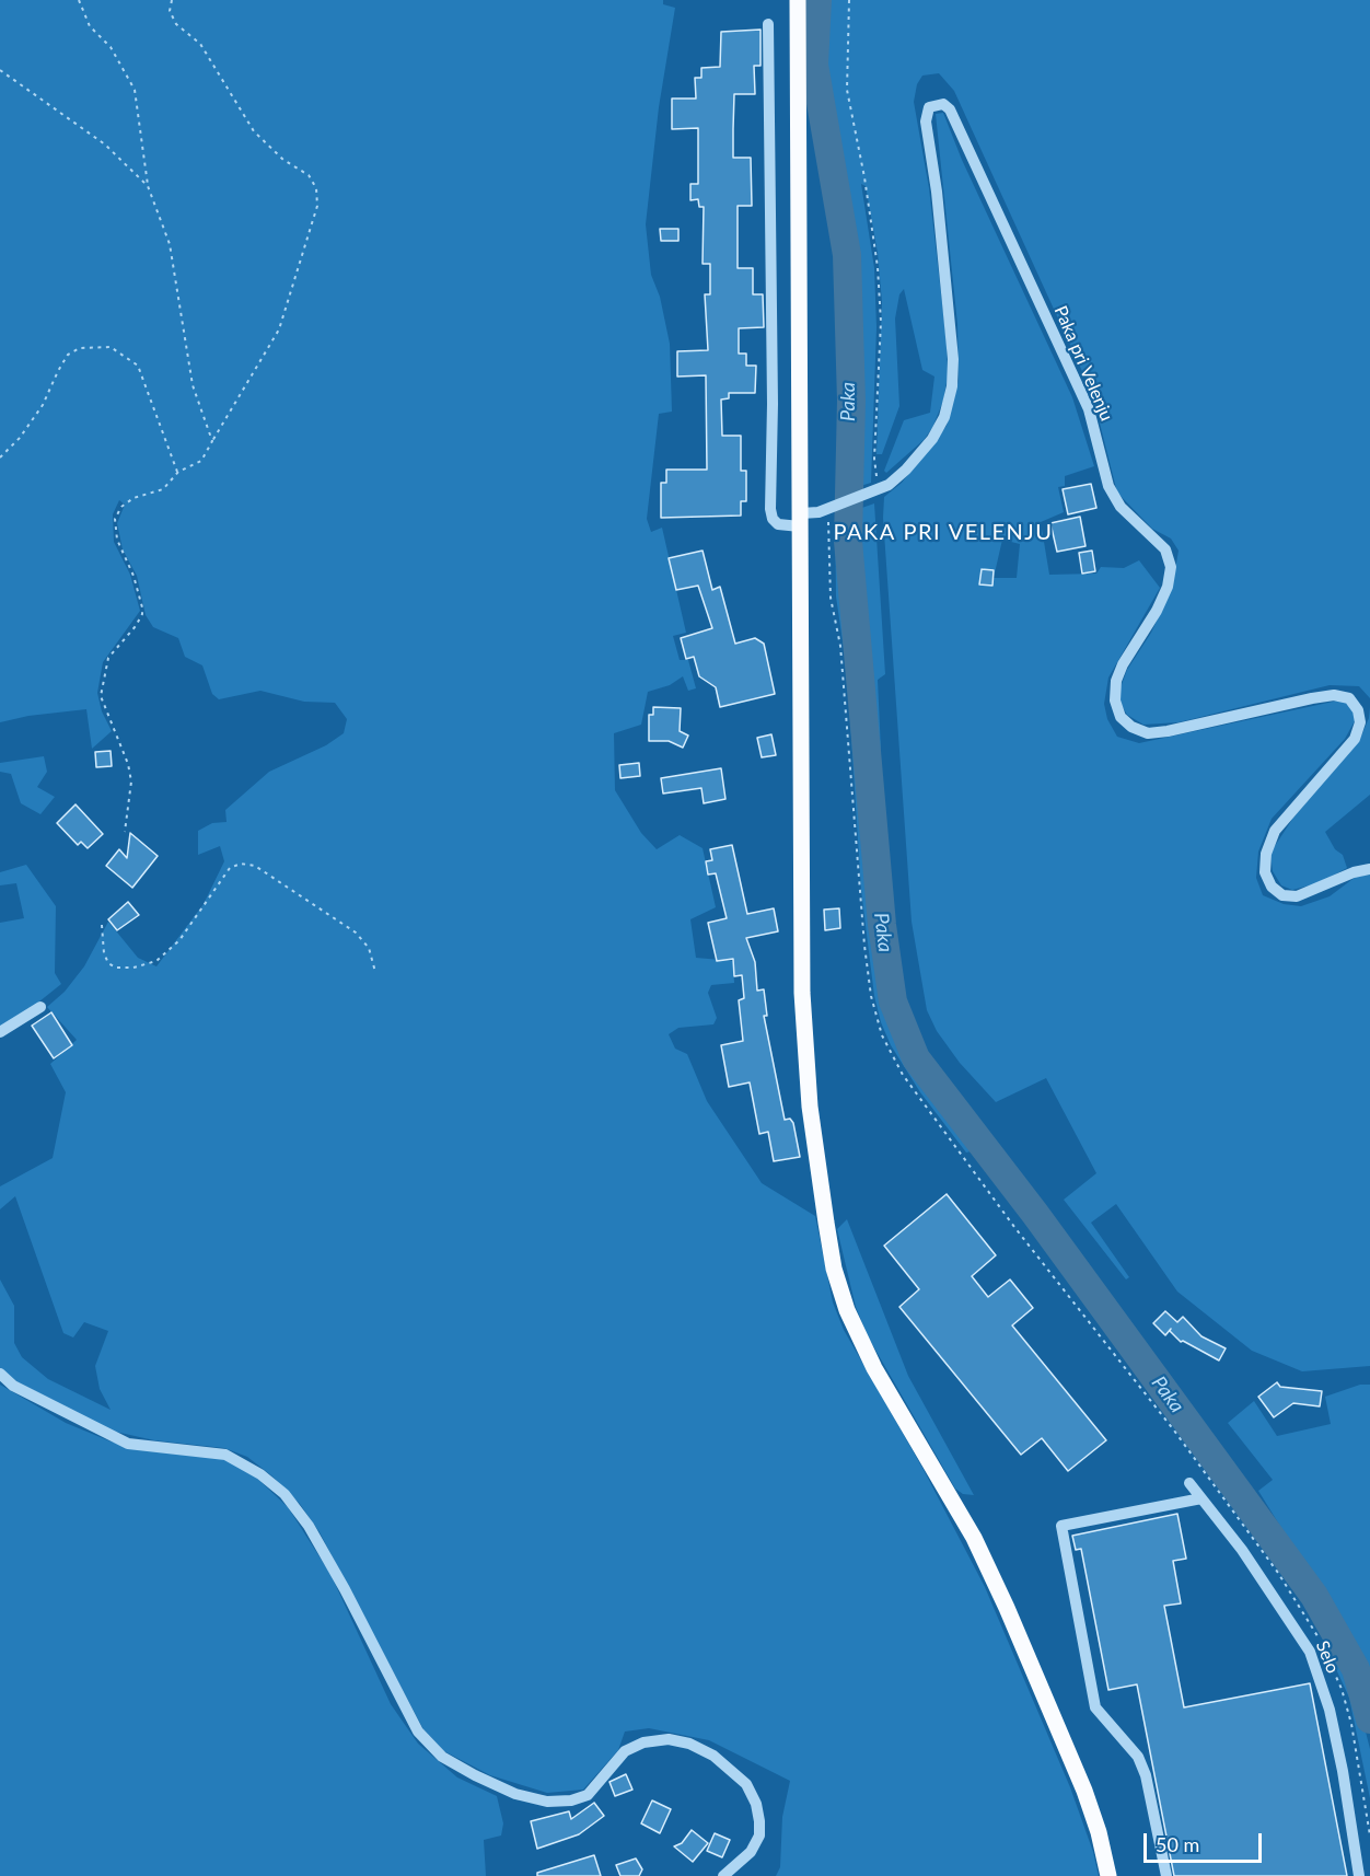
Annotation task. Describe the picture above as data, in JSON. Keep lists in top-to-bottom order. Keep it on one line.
{"streets":{"street":["Paka pri Velenju","Selo"]},"districts":["PAKA PRI VELENJU"],"water":["Paka"],"scale_bar":"50 m"}
